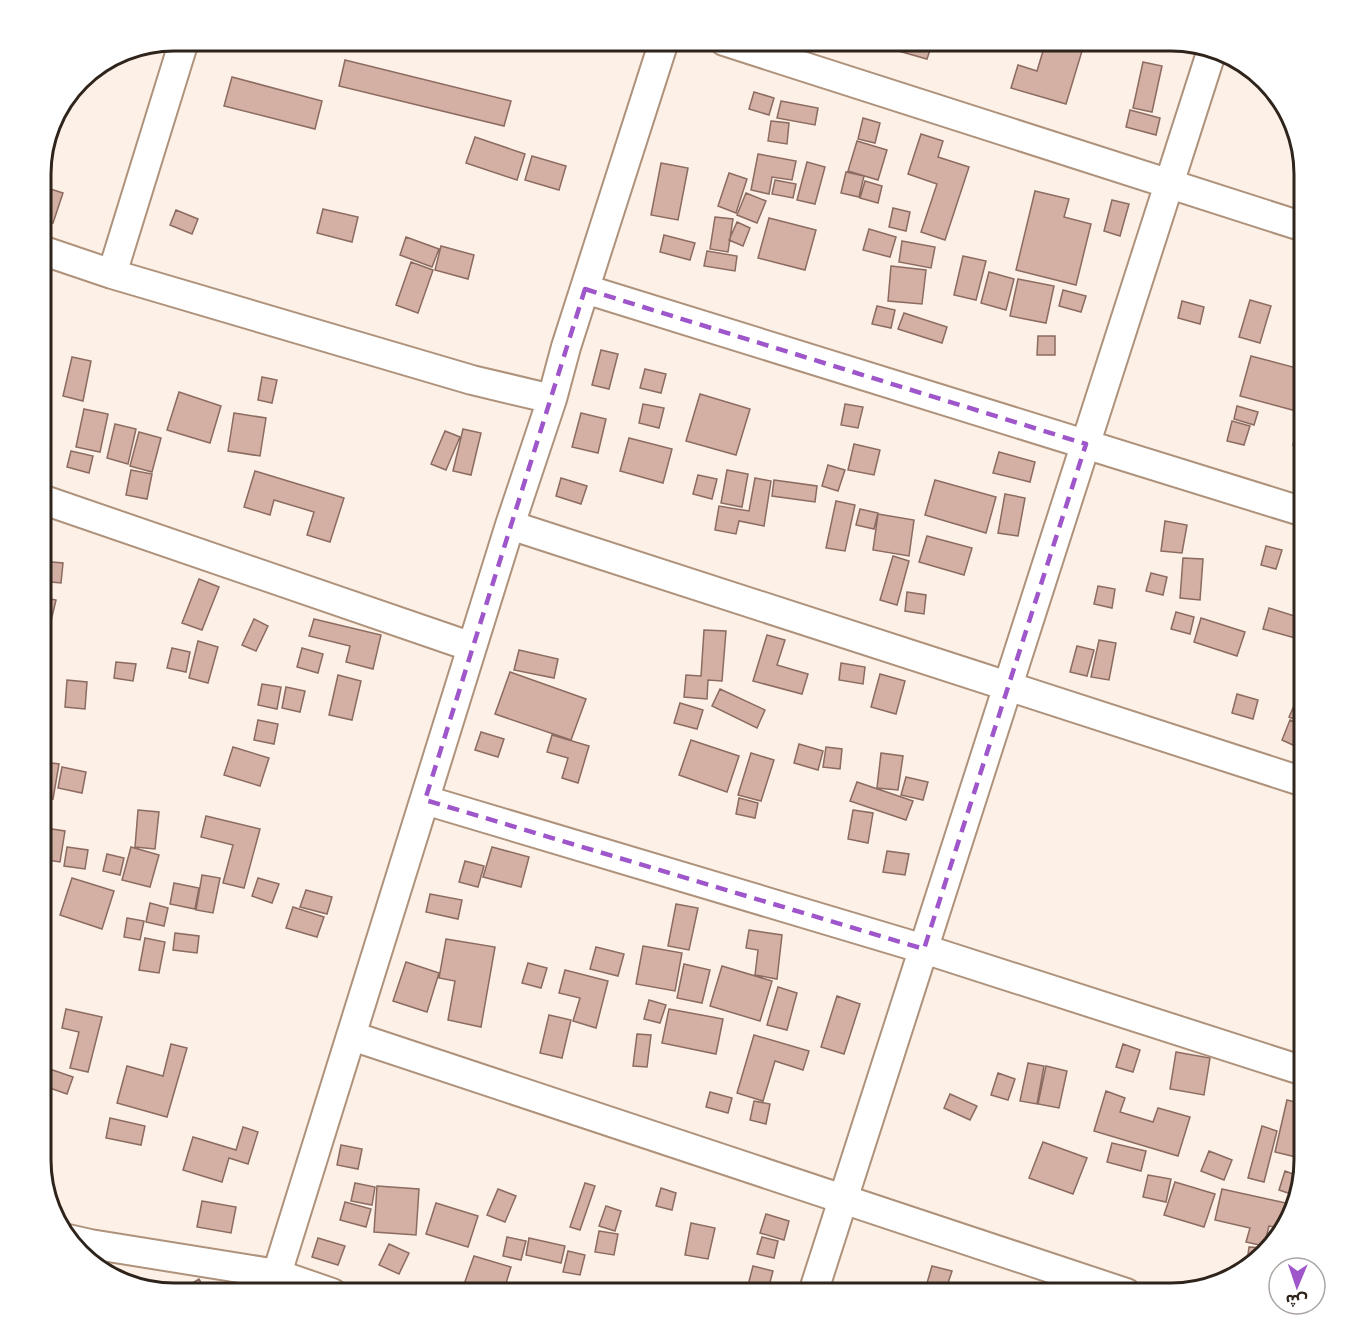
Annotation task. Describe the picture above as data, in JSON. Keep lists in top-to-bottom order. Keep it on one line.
{"north":"bottom"}
